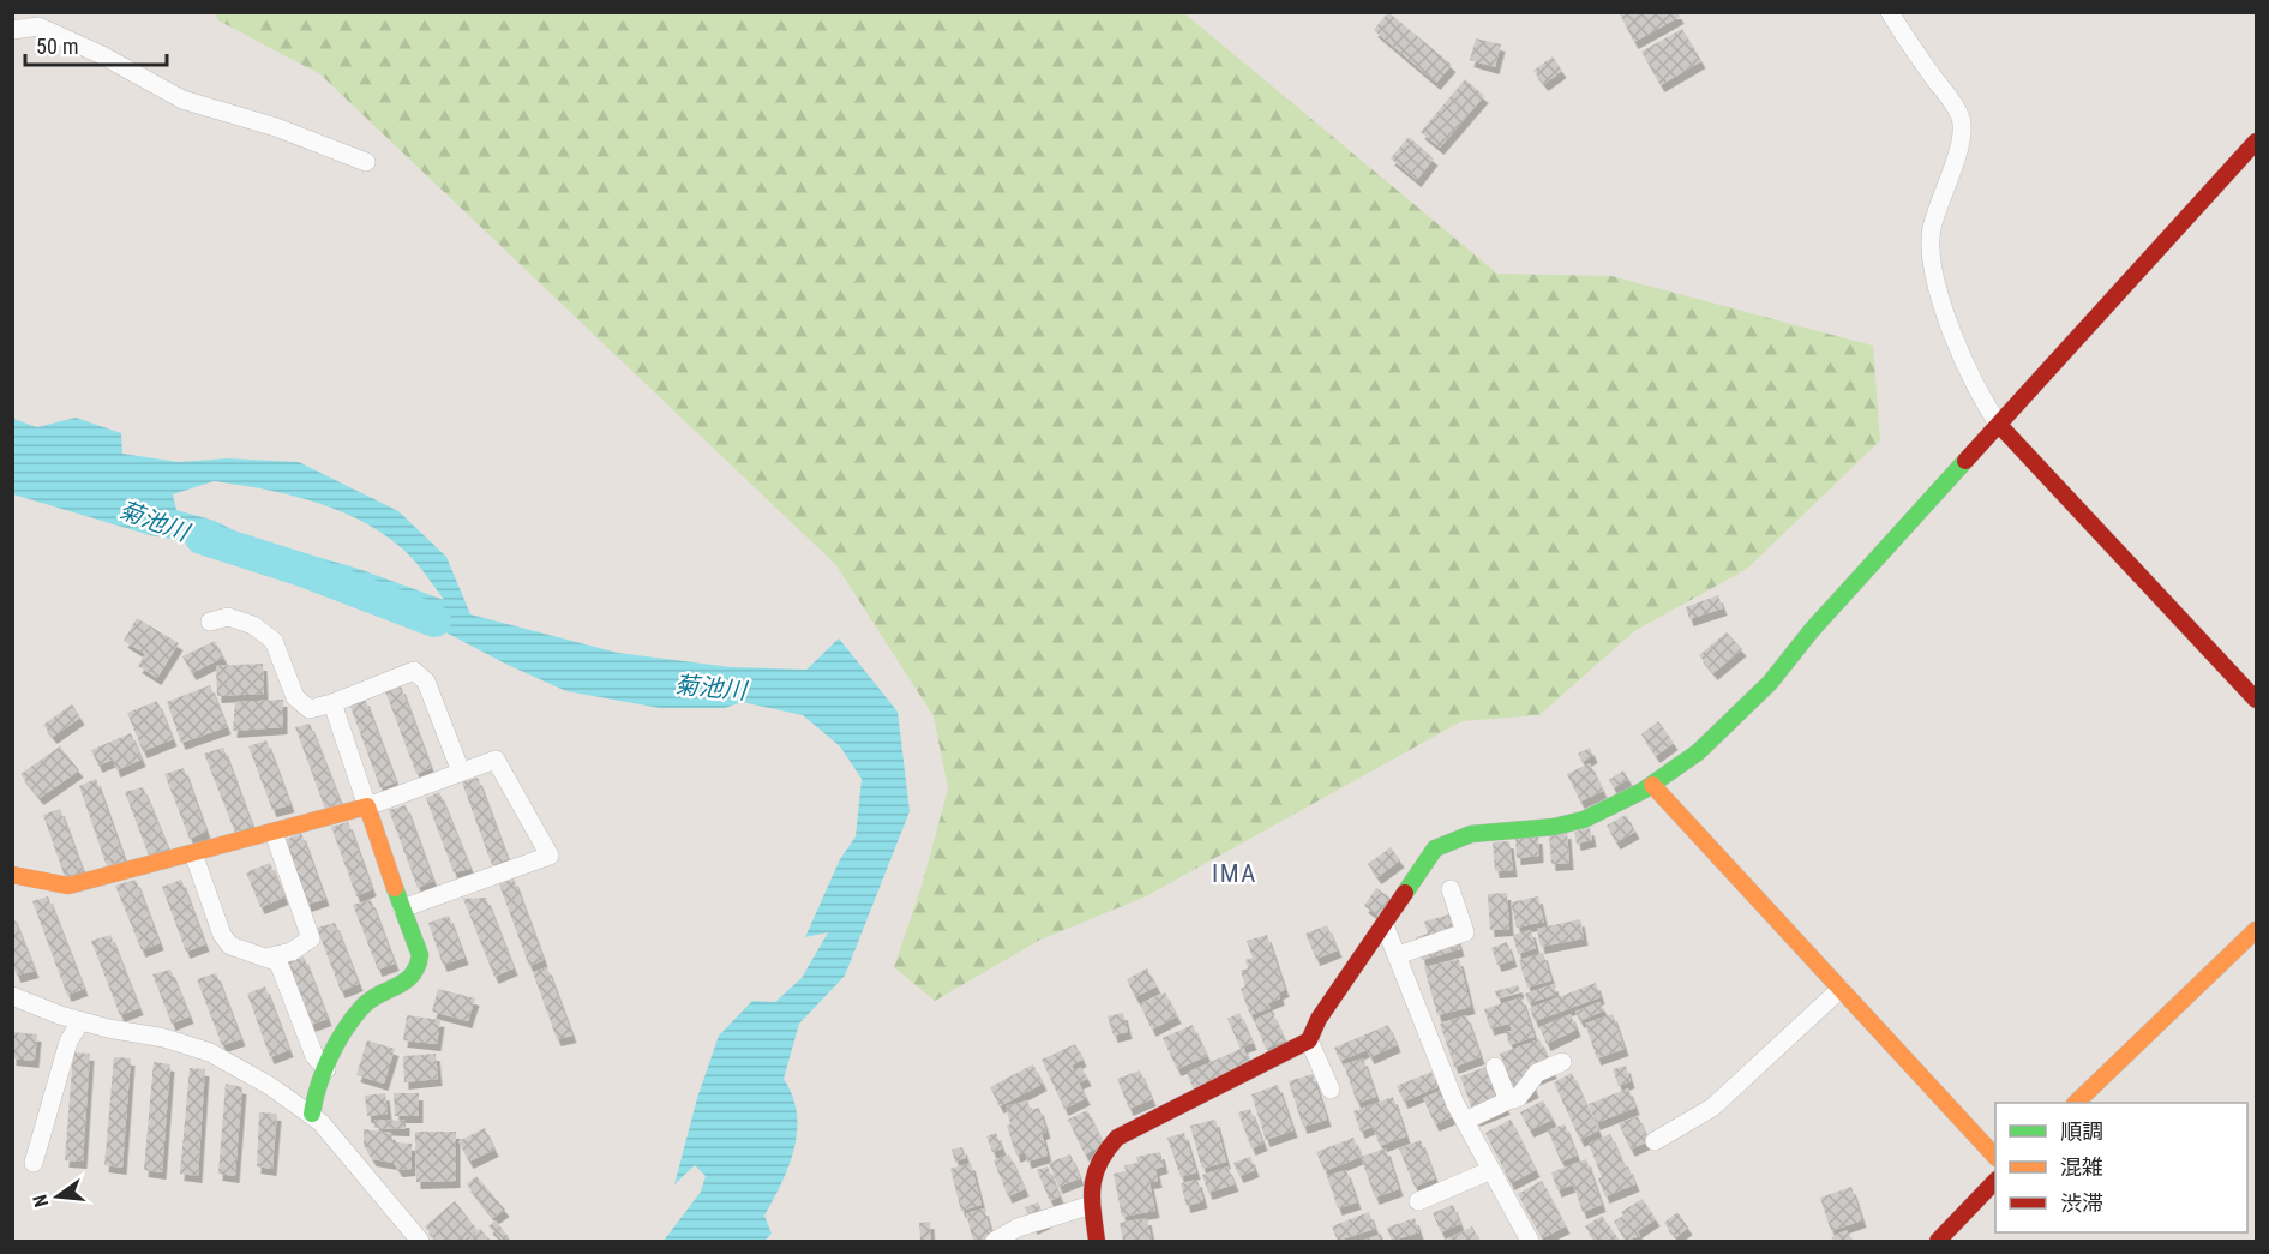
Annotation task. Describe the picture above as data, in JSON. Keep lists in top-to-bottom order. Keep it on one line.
{"districts":["IMA"],"water":["菊池川"],"legend":["順調","混雑","渋滞"],"scale_bar":"50 m","north":"left"}
